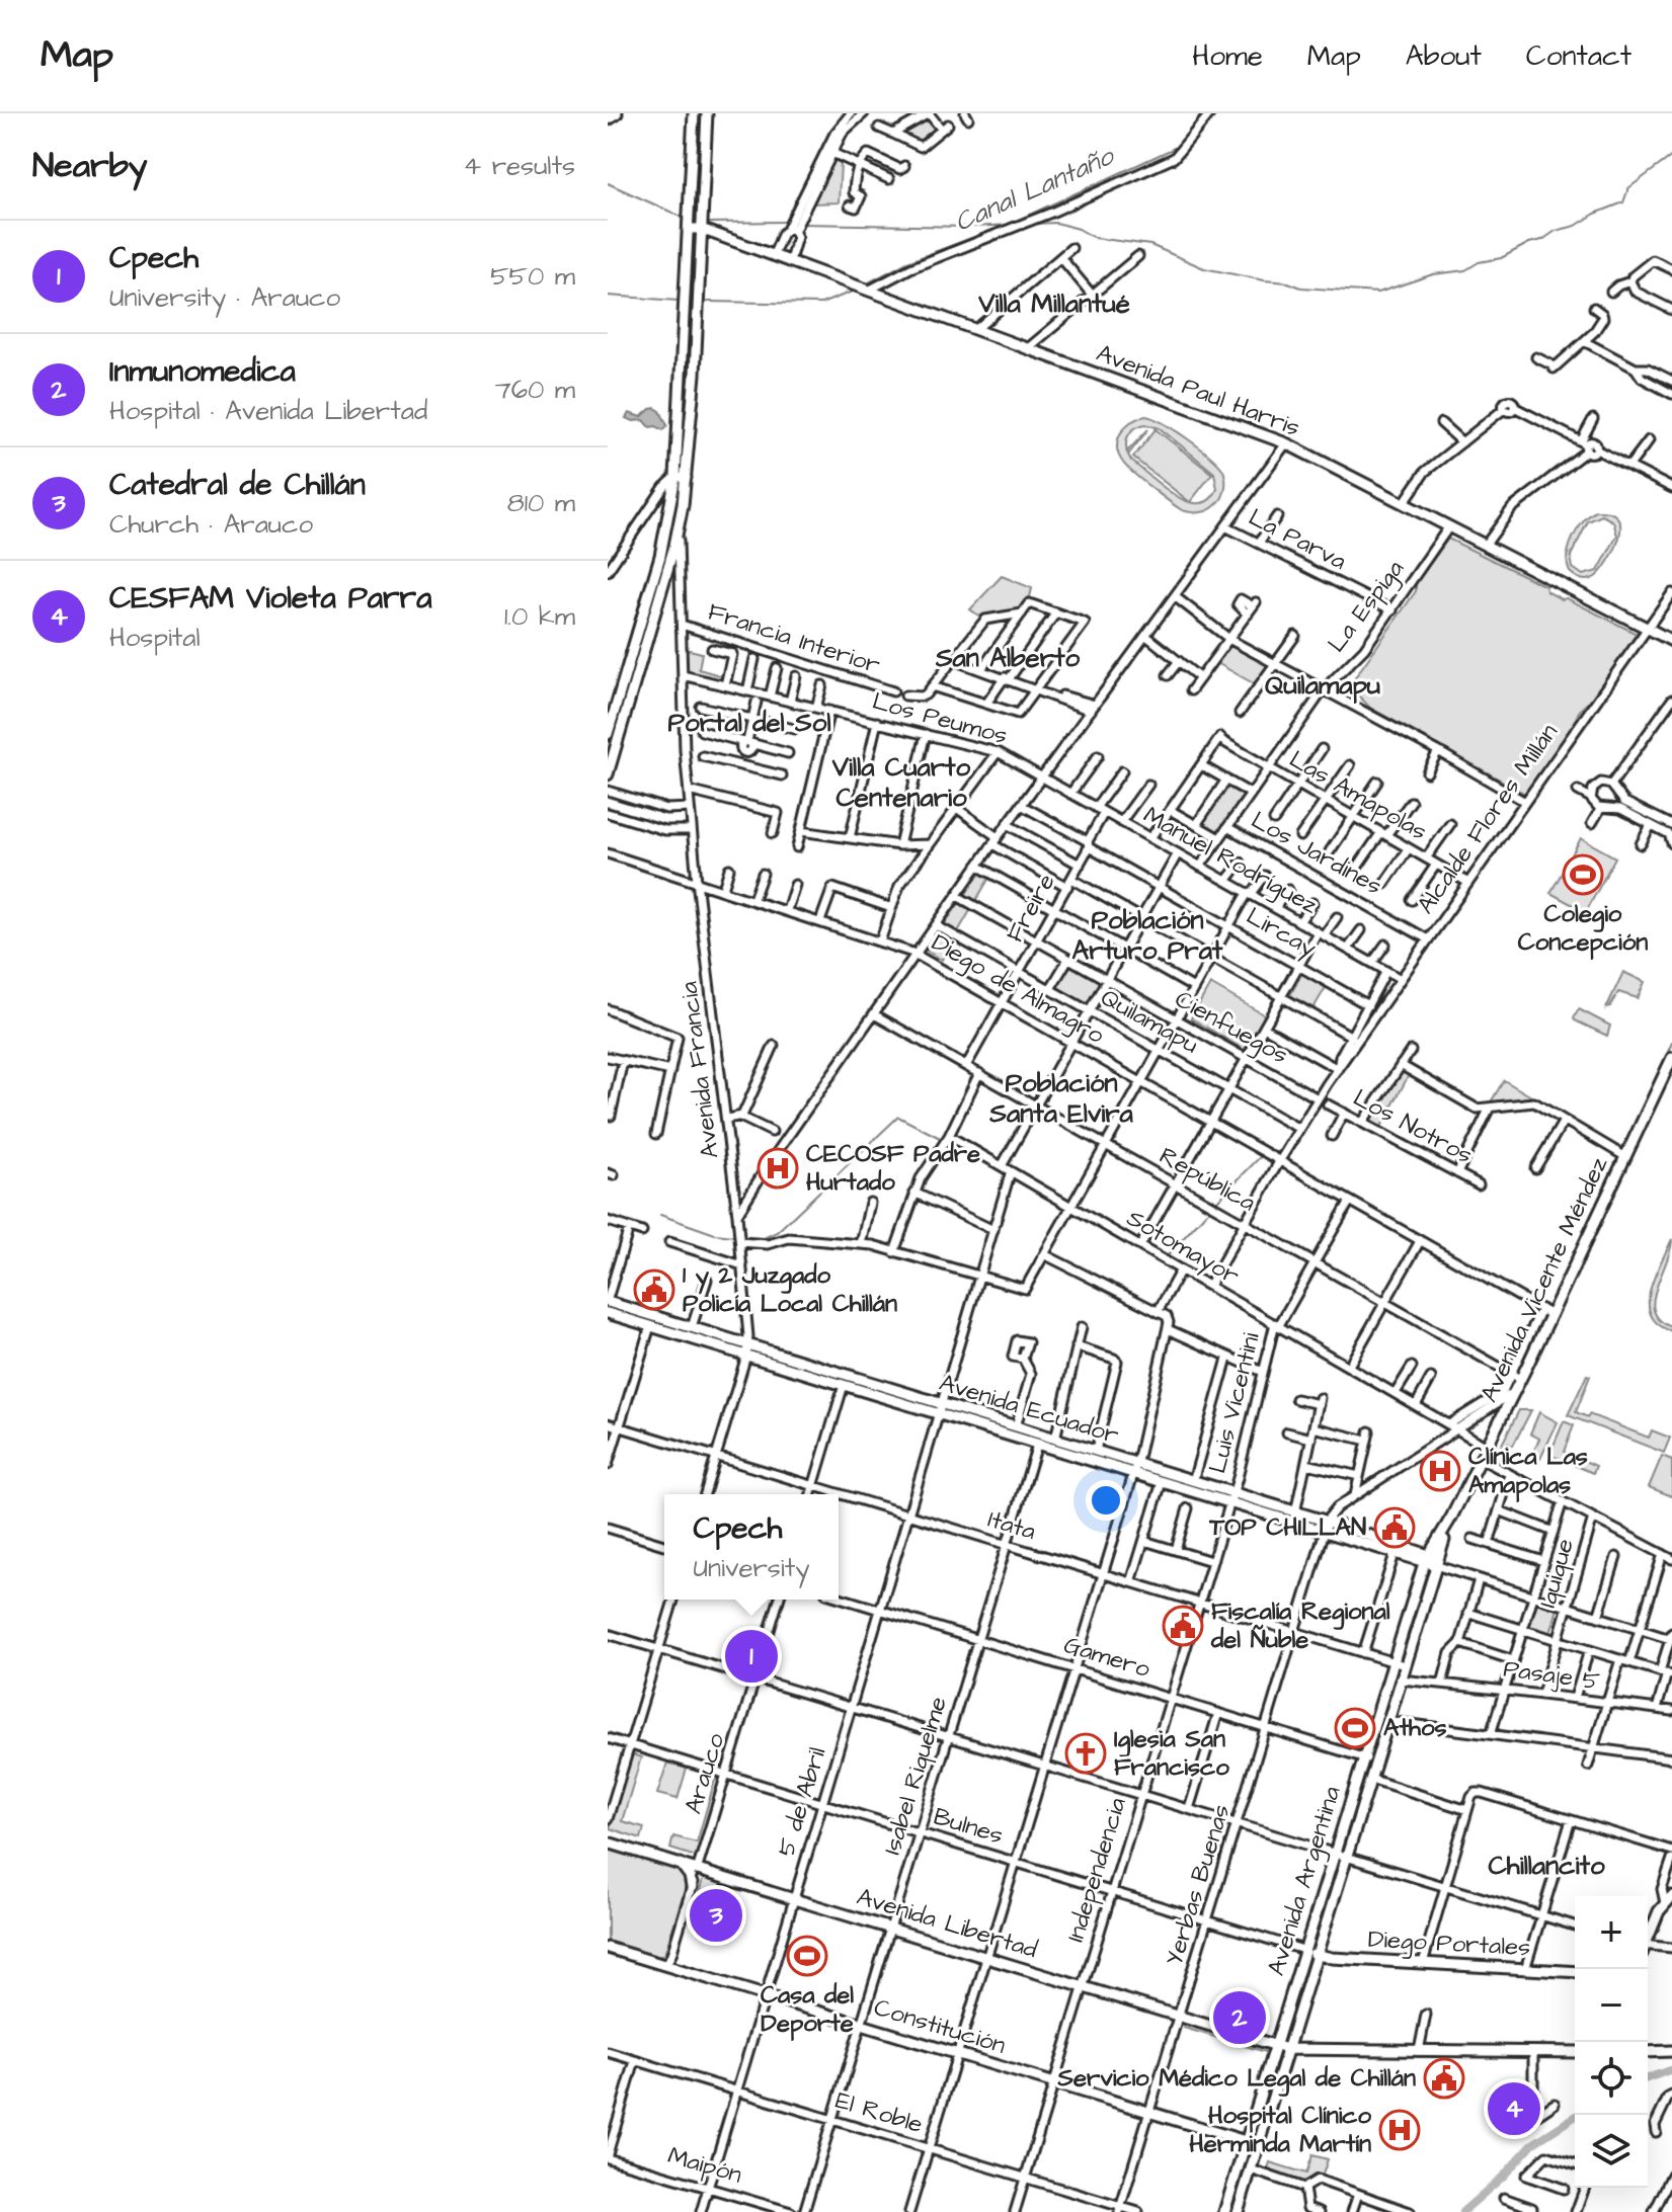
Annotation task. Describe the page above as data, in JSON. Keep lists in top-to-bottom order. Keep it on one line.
{"streets":{"main road":["Avenida Paul Harris","Avenida Vicente Méndez","Avenida Ecuador","Bulnes","Avenida Argentina","Avenida Libertad","Diego Portales","Constitución"],"street":["La Parva","La Espiga","Francia Interior","Los Peumos","Las Amapolas","Alcalde Flores Millán","Los Jardines","Manuel Rodríguez","Freire","Lircay","Diego de Almagro","Quilamapu","Cienfuegos","Avenida Francia","Los Notros","República","Sotomayor","Luis Vicentini","Itata","Iquique","Gamero","Pasaje 5","Arauco","Isabel Riquelme","5 de Abril","Independencia","Yerbas Buenas","El Roble","Maipón"]},"crossings":[["Avenida Paul Harris","La Espiga"],["Avenida Paul Harris","Alcalde Flores Millán"],["La Parva","La Espiga"],["La Espiga","Las Amapolas"],["La Espiga","Los Jardines"],["La Espiga","Manuel Rodríguez"],["Francia Interior","Avenida Francia"],["Los Peumos","Manuel Rodríguez"],["Los Peumos","Avenida Francia"],["Las Amapolas","Alcalde Flores Millán"],["Alcalde Flores Millán","Los Jardines"],["Alcalde Flores Millán","Manuel Rodríguez"],["Alcalde Flores Millán","Lircay"],["Alcalde Flores Millán","Diego de Almagro"],["Alcalde Flores Millán","Quilamapu"],["Alcalde Flores Millán","Cienfuegos"],["Alcalde Flores Millán","República"],["Alcalde Flores Millán","Sotomayor"],["Manuel Rodríguez","Freire"],["Freire","Lircay"],["Freire","Diego de Almagro"],["Freire","Quilamapu"],["Freire","Cienfuegos"],["Freire","República"],["Diego de Almagro","Avenida Francia"],["Diego de Almagro","Avenida Vicente Méndez"],["Diego de Almagro","Luis Vicentini"],["Avenida Francia","Avenida Ecuador"],["República","Avenida Vicente Méndez"],["República","Luis Vicentini"],["Sotomayor","Avenida Vicente Méndez"],["Sotomayor","Luis Vicentini"],["Sotomayor","5 de Abril"],["Avenida Vicente Méndez","Avenida Ecuador"],["Avenida Vicente Méndez","Avenida Argentina"],["Luis Vicentini","Avenida Ecuador"],["Luis Vicentini","Independencia"],["Avenida Ecuador","Isabel Riquelme"],["Avenida Ecuador","5 de Abril"],["Avenida Ecuador","Independencia"],["Avenida Ecuador","Avenida Argentina"],["Avenida Ecuador","Yerbas Buenas"],["Itata","Pasaje 5"],["Itata","Isabel Riquelme"],["Itata","5 de Abril"],["Itata","Independencia"],["Itata","Avenida Argentina"],["Itata","Yerbas Buenas"],["Iquique","Pasaje 5"],["Gamero","Isabel Riquelme"],["Gamero","5 de Abril"],["Gamero","Independencia"],["Gamero","Avenida Argentina"],["Gamero","Yerbas Buenas"],["Pasaje 5","Avenida Argentina"],["Arauco","Bulnes"],["Arauco","Avenida Libertad"],["Arauco","Constitución"],["Isabel Riquelme","Bulnes"],["Isabel Riquelme","Avenida Libertad"],["Isabel Riquelme","Constitución"],["Isabel Riquelme","El Roble"],["5 de Abril","Bulnes"],["5 de Abril","Avenida Libertad"],["5 de Abril","Constitución"],["5 de Abril","El Roble"],["5 de Abril","Maipón"],["Bulnes","Independencia"],["Bulnes","Avenida Argentina"],["Bulnes","Yerbas Buenas"],["Bulnes","Diego Portales"],["Independencia","Avenida Libertad"],["Independencia","Constitución"],["Independencia","El Roble"],["Avenida Argentina","Avenida Libertad"],["Avenida Argentina","Diego Portales"],["Avenida Argentina","Constitución"],["Yerbas Buenas","Avenida Libertad"],["Yerbas Buenas","Constitución"],["Yerbas Buenas","El Roble"]],"districts":["Villa Millantué","San Alberto","Quilamapu","Portal del Sol","Villa Cuarto Centenario","Población Arturo Prat","Población Santa Elvira","Chillancito"],"water":["Canal Lantaño"],"places":{"sports":["Colegio Concepción","Athos","Casa del Deporte"],"hospital":["CECOSF Padre Hurtado","Clínica Las Amapolas","Hospital Clínico Herminda Martín"],"public building":["1 y 2 Juzgado Policía Local Chillán","TOP CHILLAN","Fiscalía Regional del Ñuble","Servicio Médico Legal de Chillán"],"church":["Iglesia San Francisco"]},"page":{"header":"Map","nav":["Home","Map","About","Contact"],"heading":["Nearby","4 results"],"list":[{"mark":"1","name":"Cpech","note":"University · Arauco","value":"550 m"},{"mark":"2","name":"Inmunomedica","note":"Hospital · Avenida Libertad","value":"760 m"},{"mark":"3","name":"Catedral de Chillán","note":"Church · Arauco","value":"810 m"},{"mark":"4","name":"CESFAM Violeta Parra","note":"Hospital","value":"1.0 km"}],"popup":["Cpech","University"],"pins":["1","3","2","4"],"map_buttons":["+","−"]}}
